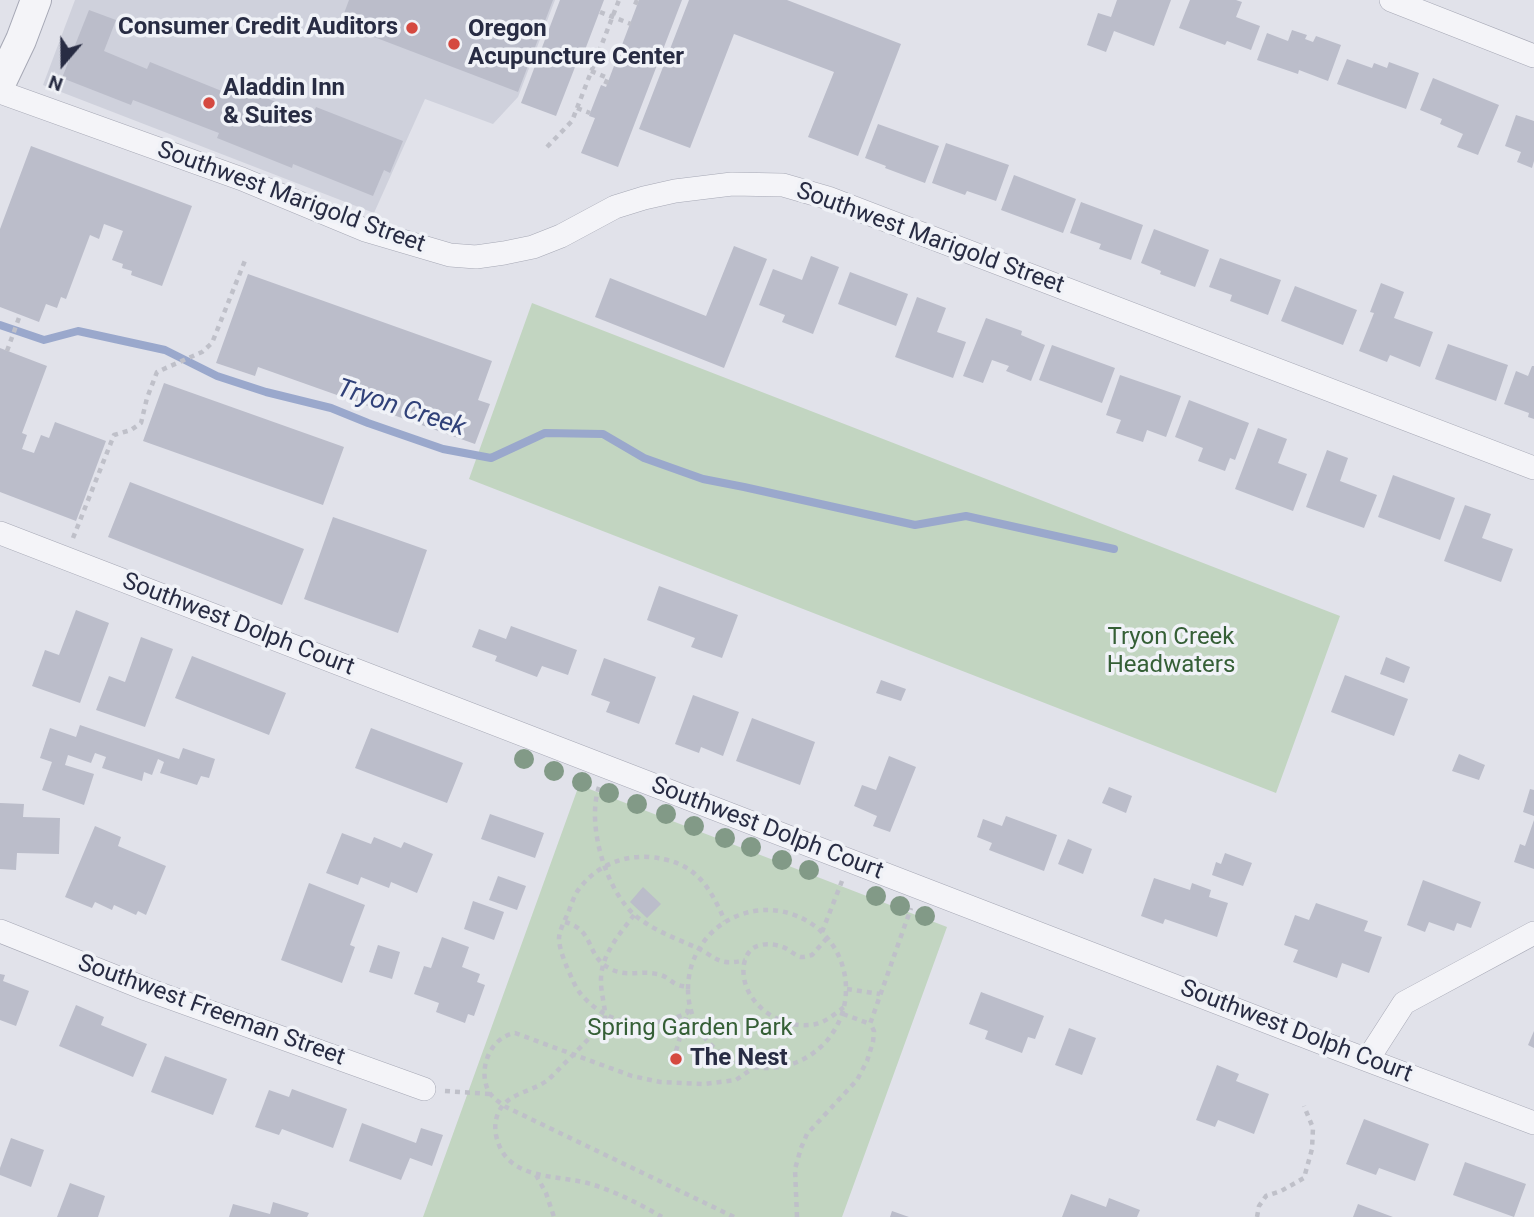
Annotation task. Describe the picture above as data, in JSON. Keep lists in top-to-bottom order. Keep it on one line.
{"streets":{"street":["Southwest Marigold Street","Southwest Dolph Court","Southwest Freeman Street"]},"water":["Tryon Creek"],"parks":["Tryon Creek Headwaters","Spring Garden Park"],"places":["Consumer Credit Auditors","Oregon Acupuncture Center","Aladdin Inn & Suites","The Nest"],"north":"bottom"}
